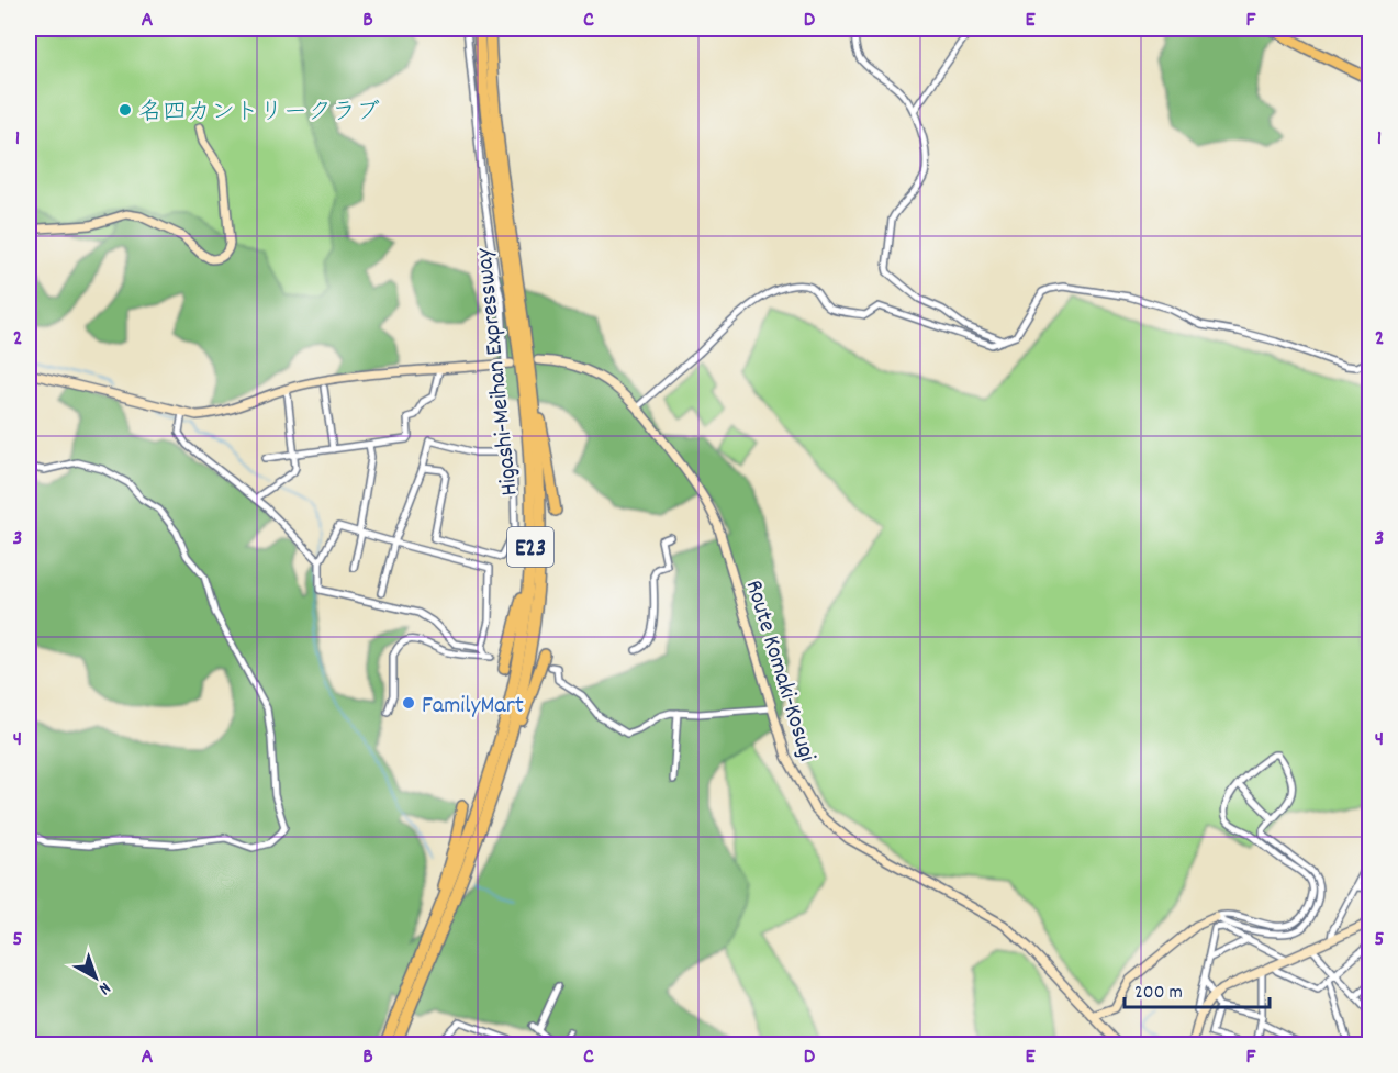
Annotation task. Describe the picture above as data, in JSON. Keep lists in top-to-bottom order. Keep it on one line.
{"streets":{"highway":["Higashi-Meihan Expressway","E23"],"main road":["Route Komaki-Kosugi"]},"places":["名四カントリークラブ","FamilyMart"],"scale_bar":"200 m","north":"bottom right","grid":{"columns":["A","B","C","D","E","F"],"rows":["1","2","3","4","5"]}}
